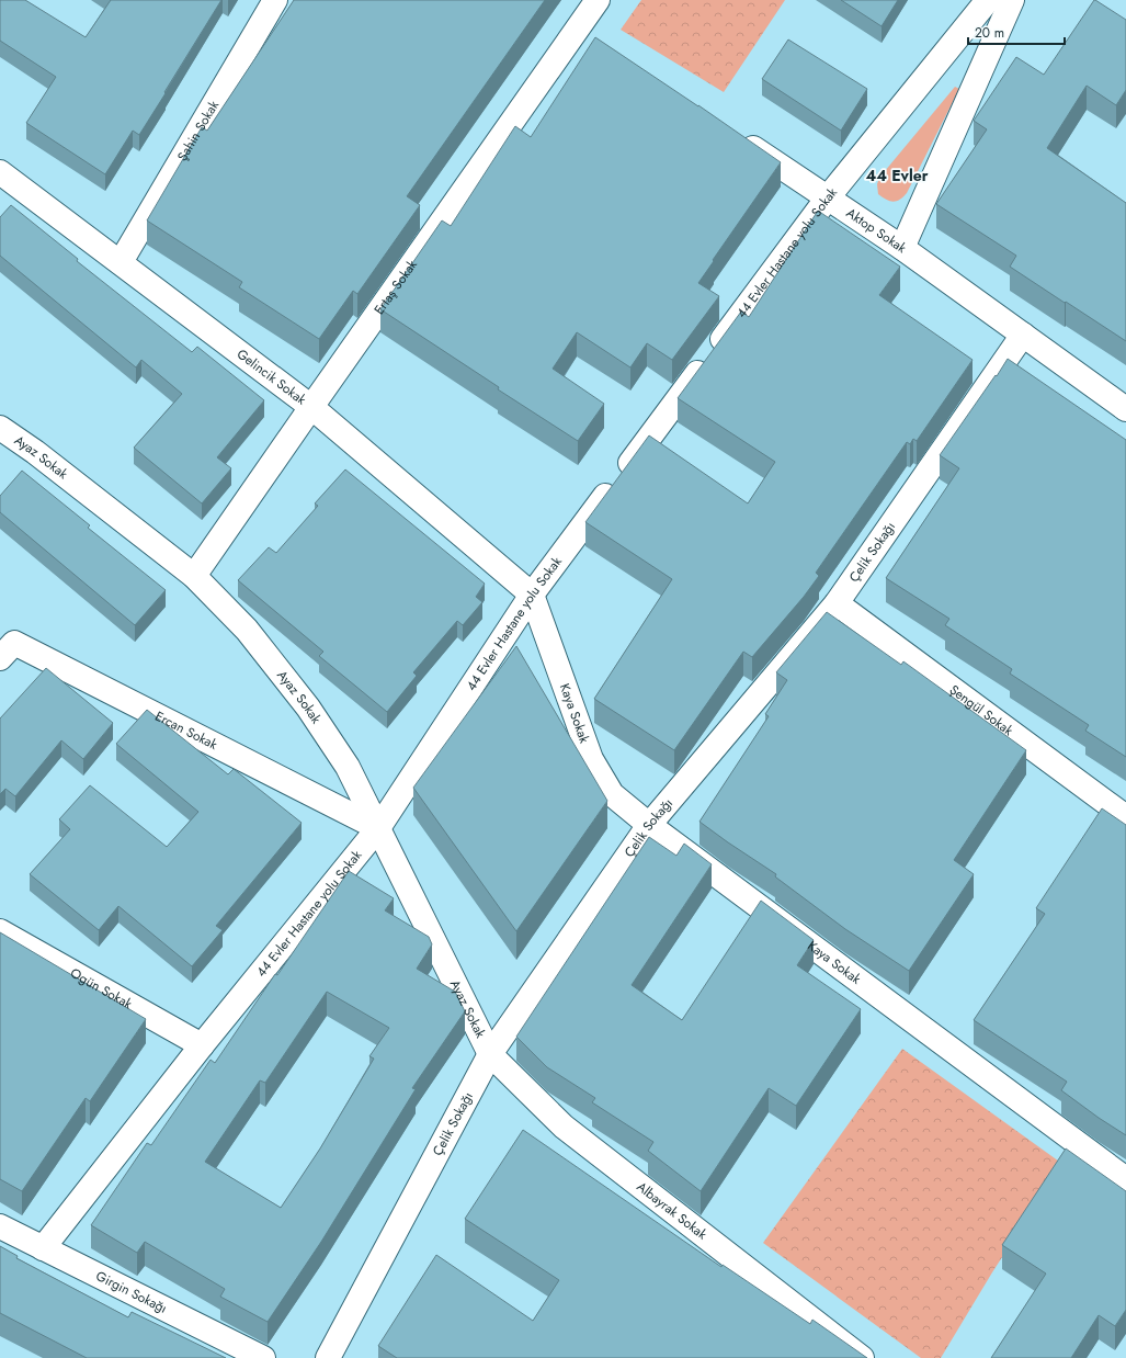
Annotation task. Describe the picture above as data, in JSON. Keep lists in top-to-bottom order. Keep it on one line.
{"streets":{"street":["Şahin Sokak","Aktop Sokak","44 Evler Hastane yolu Sokak","Ertaş Sokak","Gelincik Sokak","Ayaz Sokak","Çelik Sokağı","Şengül Sokak","Kaya Sokak","Ercan Sokak","Ogün Sokak","Albayrak Sokak","Girgin Sokağı"]},"crossings":[["Şahin Sokak","Gelincik Sokak"],["Aktop Sokak","44 Evler Hastane yolu Sokak"],["Aktop Sokak","Çelik Sokağı"],["44 Evler Hastane yolu Sokak","Gelincik Sokak"],["44 Evler Hastane yolu Sokak","Ayaz Sokak"],["44 Evler Hastane yolu Sokak","Kaya Sokak"],["44 Evler Hastane yolu Sokak","Ercan Sokak"],["44 Evler Hastane yolu Sokak","Ogün Sokak"],["44 Evler Hastane yolu Sokak","Girgin Sokağı"],["Ertaş Sokak","Gelincik Sokak"],["Ertaş Sokak","Ayaz Sokak"],["Gelincik Sokak","Kaya Sokak"],["Ayaz Sokak","Çelik Sokağı"],["Ayaz Sokak","Ercan Sokak"],["Ayaz Sokak","Albayrak Sokak"],["Çelik Sokağı","Şengül Sokak"],["Çelik Sokağı","Kaya Sokak"],["Çelik Sokağı","Albayrak Sokak"]],"districts":["44 Evler"],"scale_bar":"20 m"}
